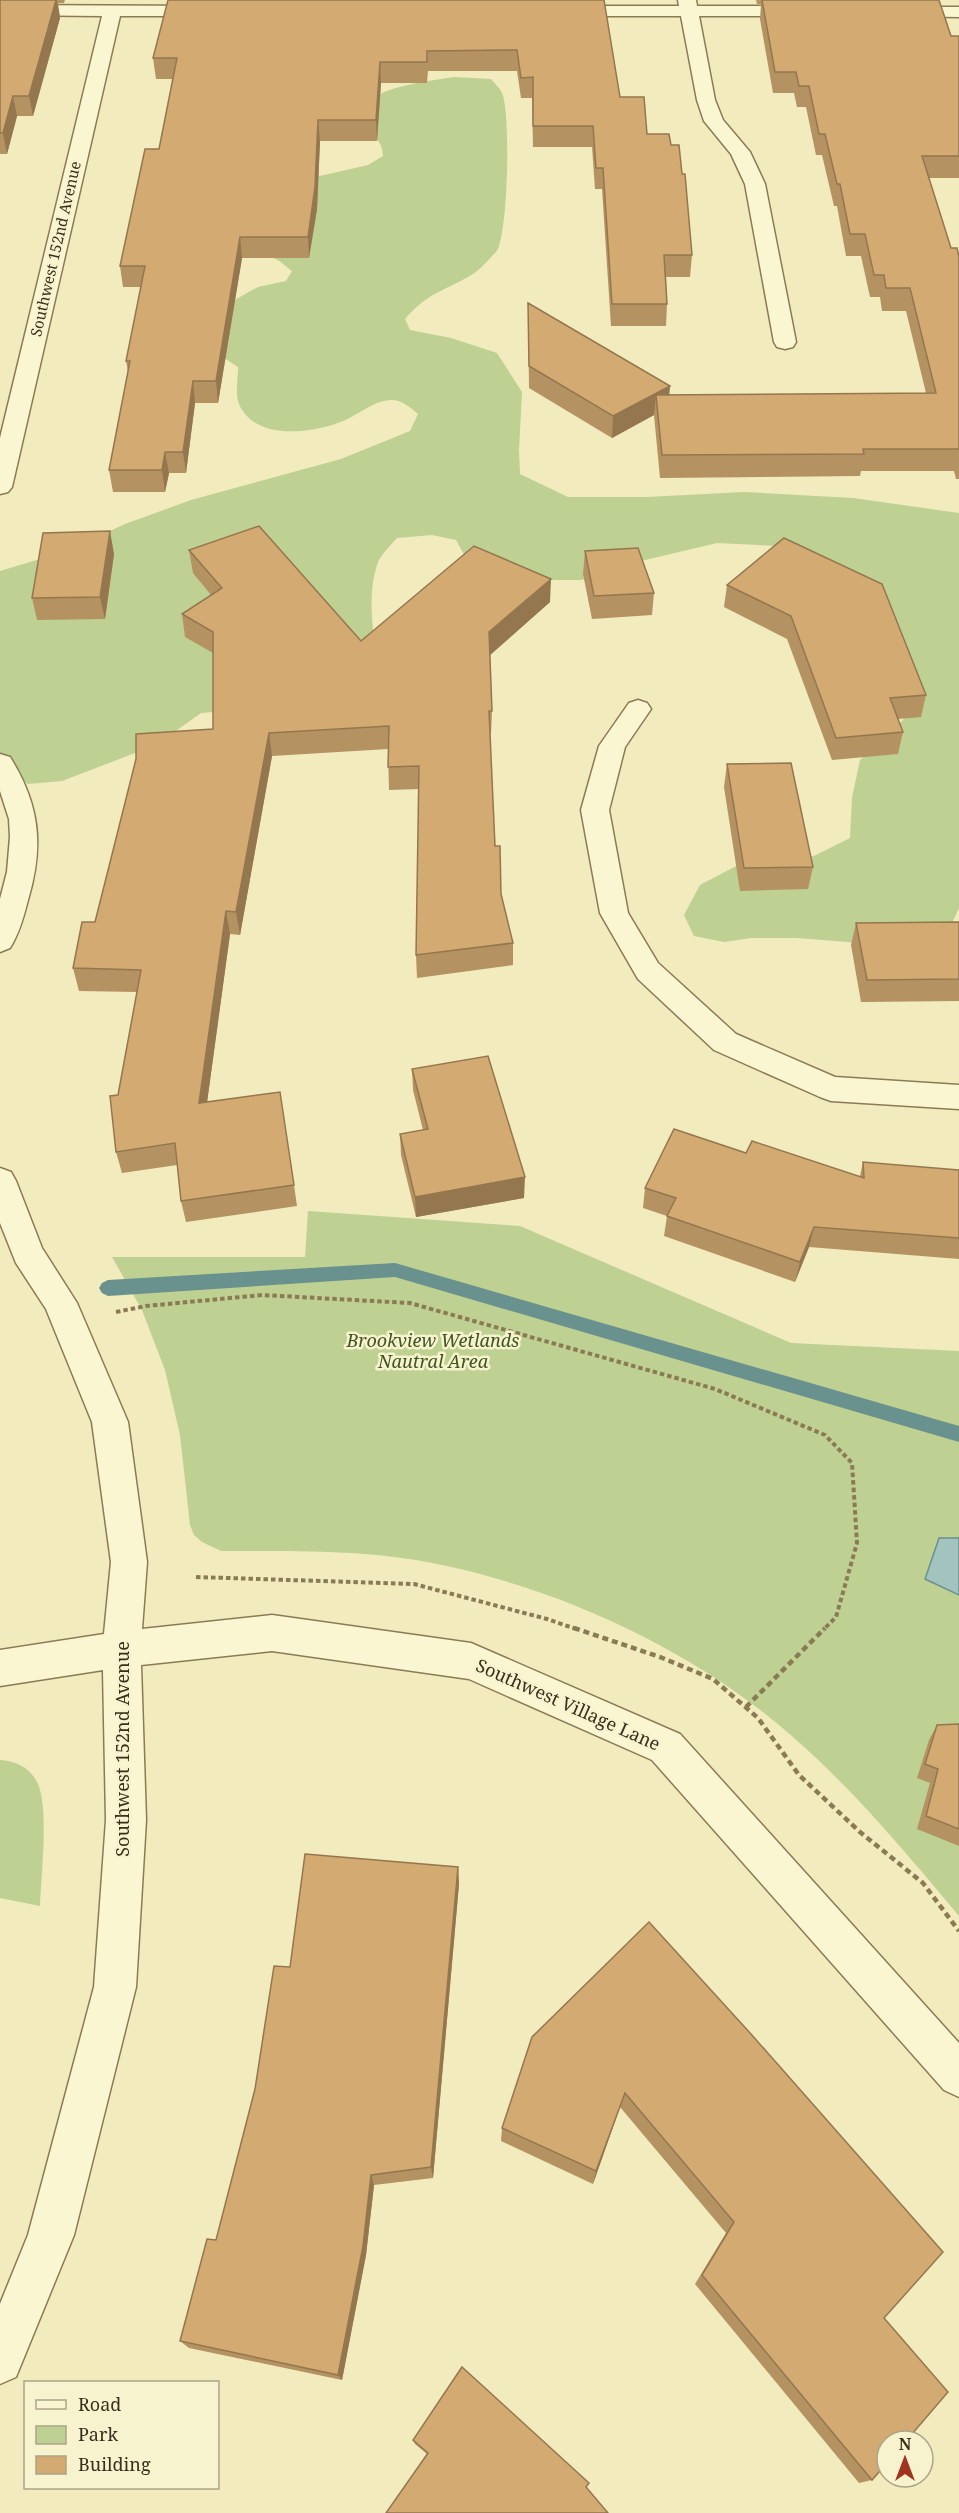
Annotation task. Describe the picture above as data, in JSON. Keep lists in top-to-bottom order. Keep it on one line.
{"streets":{"street":["Southwest 152nd Avenue","Southwest Village Lane"]},"crossings":[["Southwest 152nd Avenue","Southwest Village Lane"]],"parks":["Brookview Wetlands Nautral Area"],"legend":["Road","Park","Building"],"north":"top"}
